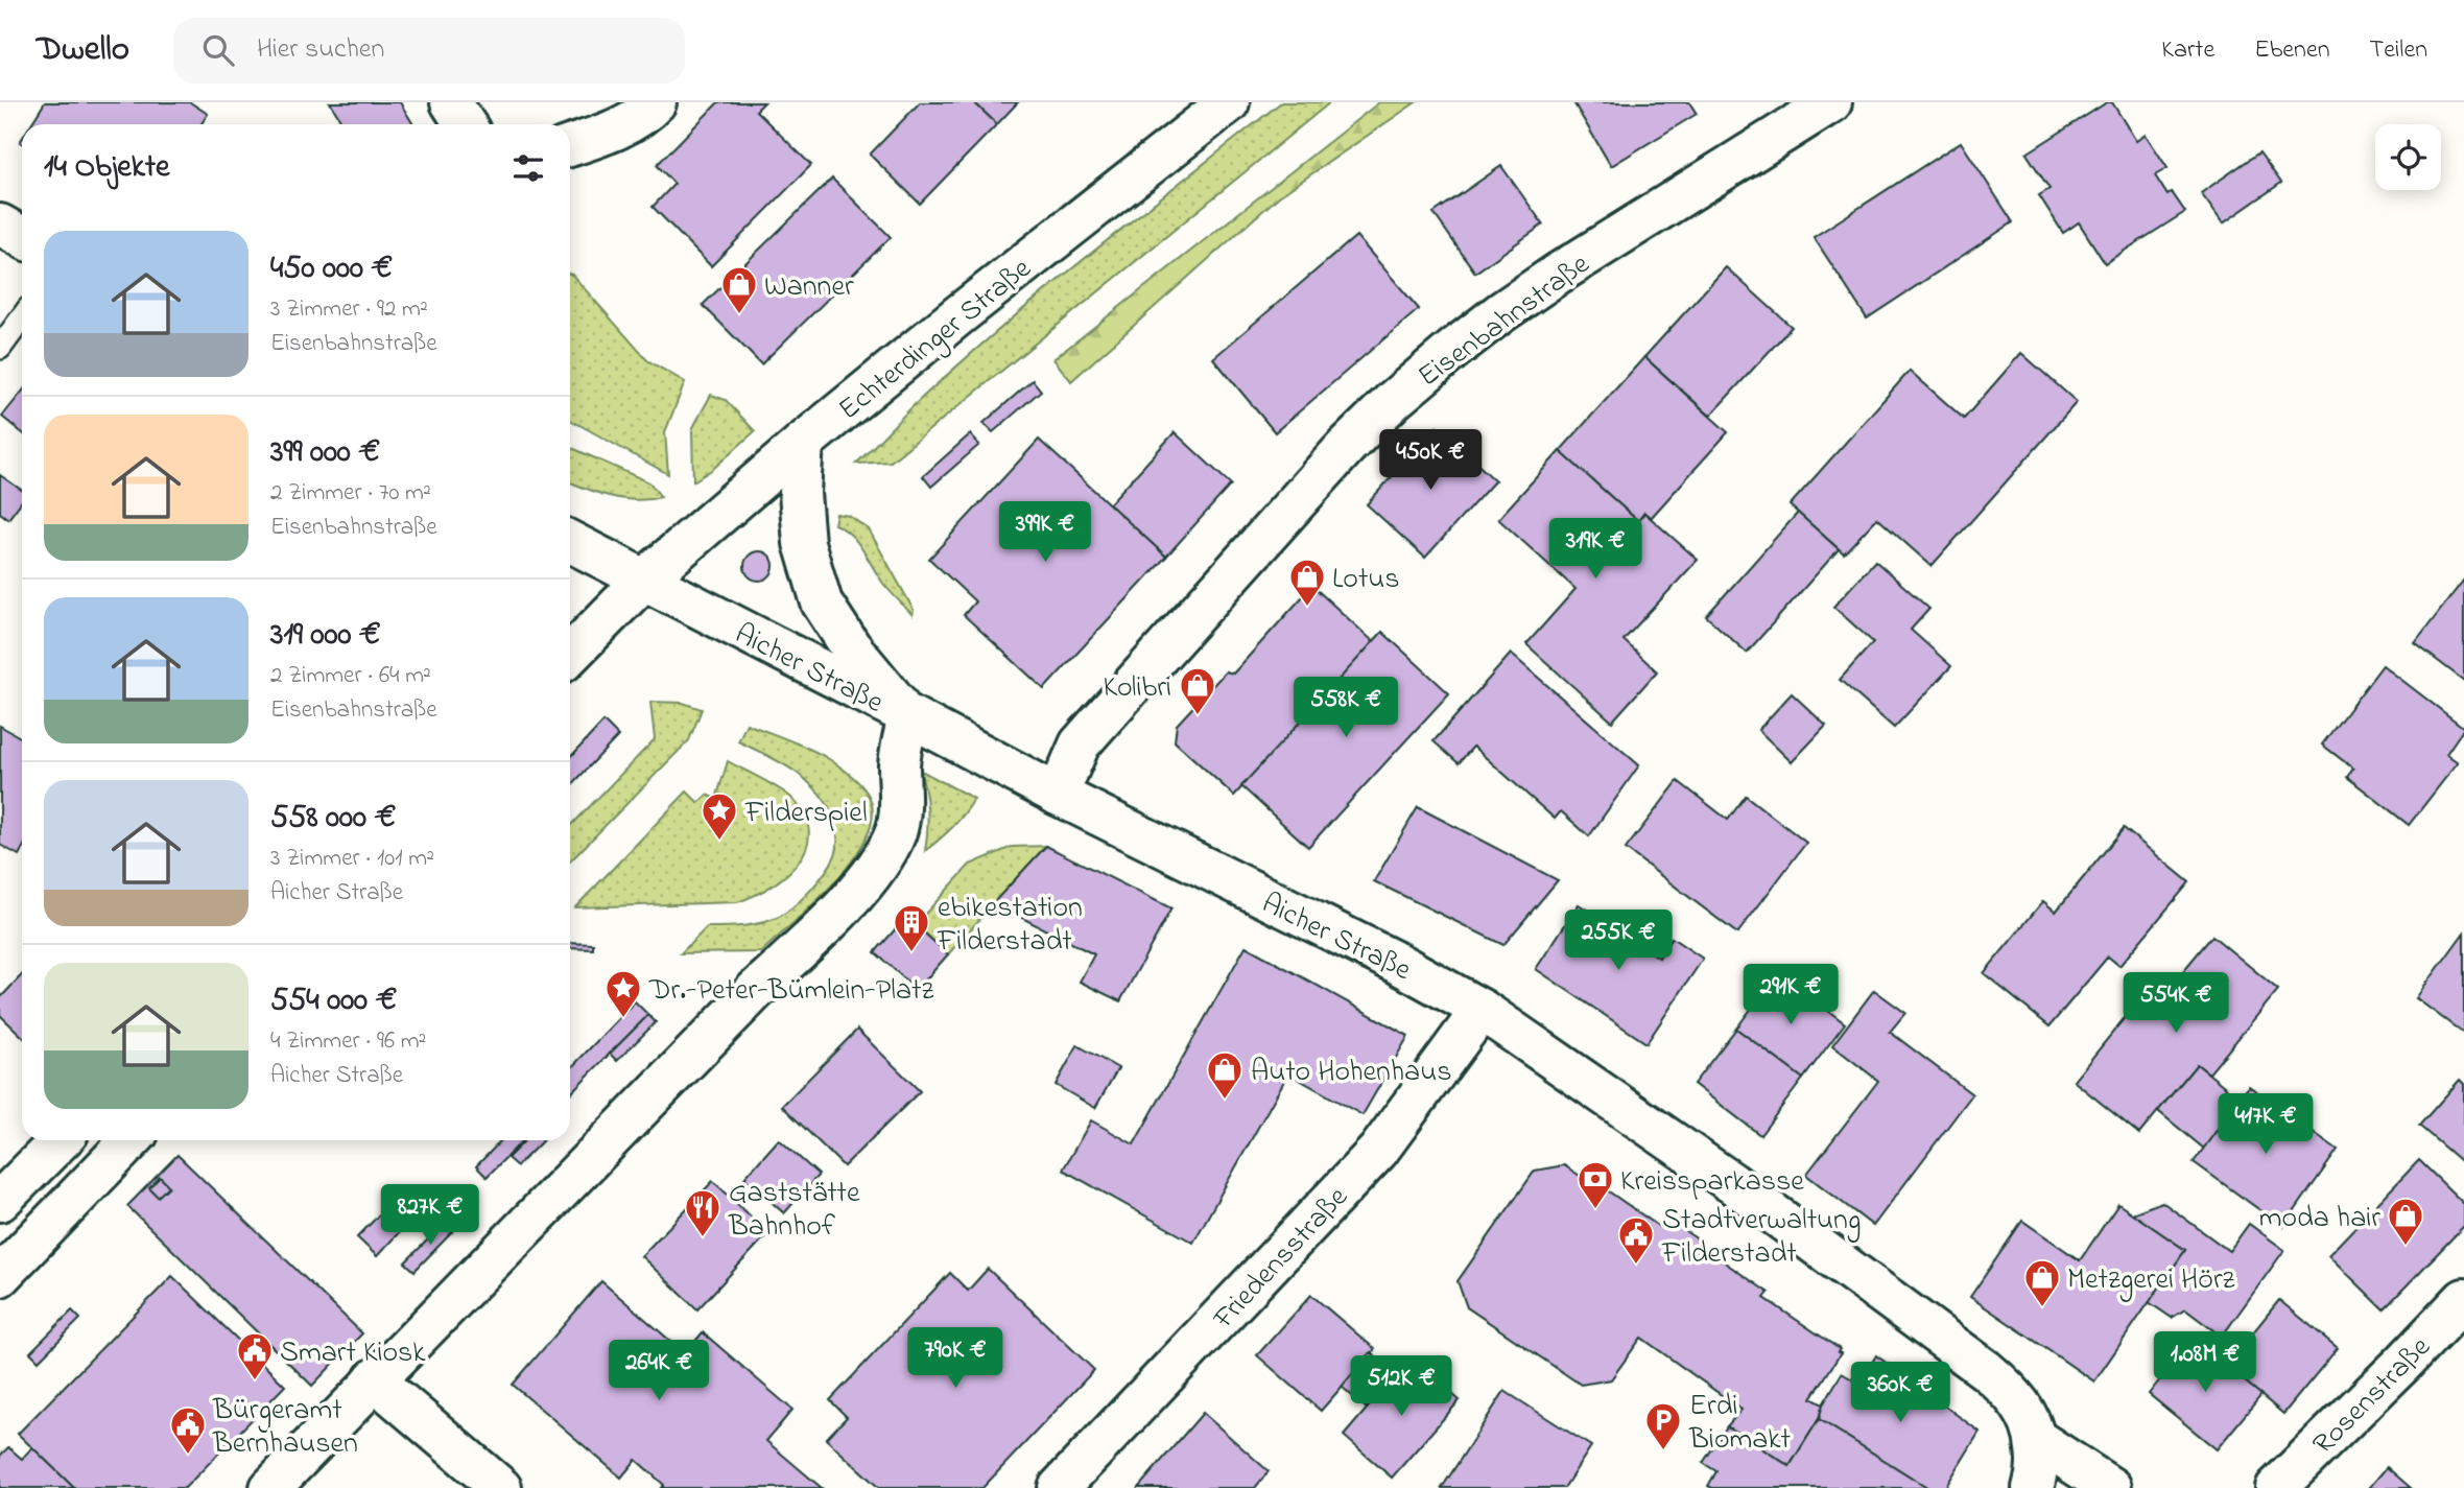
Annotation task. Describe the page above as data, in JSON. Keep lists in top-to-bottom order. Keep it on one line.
{"streets":{"main road":["Eisenbahnstraße","Echterdinger Straße","Aicher Straße","Friedensstraße","Rosenstraße"]},"crossings":[["Eisenbahnstraße","Aicher Straße"],["Echterdinger Straße","Aicher Straße"],["Aicher Straße","Friedensstraße"]],"places":{"shop":["Wanner","Lotus","Kolibri","Auto Hohenhaus","moda hair","Metzgerei Hörz"],"place":["Filderspiel","Dr.-Peter-Bümlein-Platz"],"building":["ebikestation Filderstadt"],"bank":["Kreissparkasse"],"restaurant":["Gaststätte Bahnhof"],"public building":["Stadtverwaltung Filderstadt","Smart Kiosk","Bürgeramt Bernhausen"],"parking":["Erdi Biomakt"]},"page":{"header":"Dwello","search":"Hier suchen","nav":["Karte","Ebenen","Teilen"],"heading":"14 Objekte","list":[{"name":"450 000 €","note":"3 Zimmer · 92 m² · Eisenbahnstraße"},{"name":"399 000 €","note":"2 Zimmer · 70 m² · Eisenbahnstraße"},{"name":"319 000 €","note":"2 Zimmer · 64 m² · Eisenbahnstraße"},{"name":"558 000 €","note":"3 Zimmer · 101 m² · Aicher Straße"},{"name":"554 000 €","note":"4 Zimmer · 96 m² · Aicher Straße"}],"price":["450K €","399K €","319K €","558K €","255K €","291K €","554K €","417K €","827K €","790K €","1.08M €","264K €","512K €","360K €"]}}
